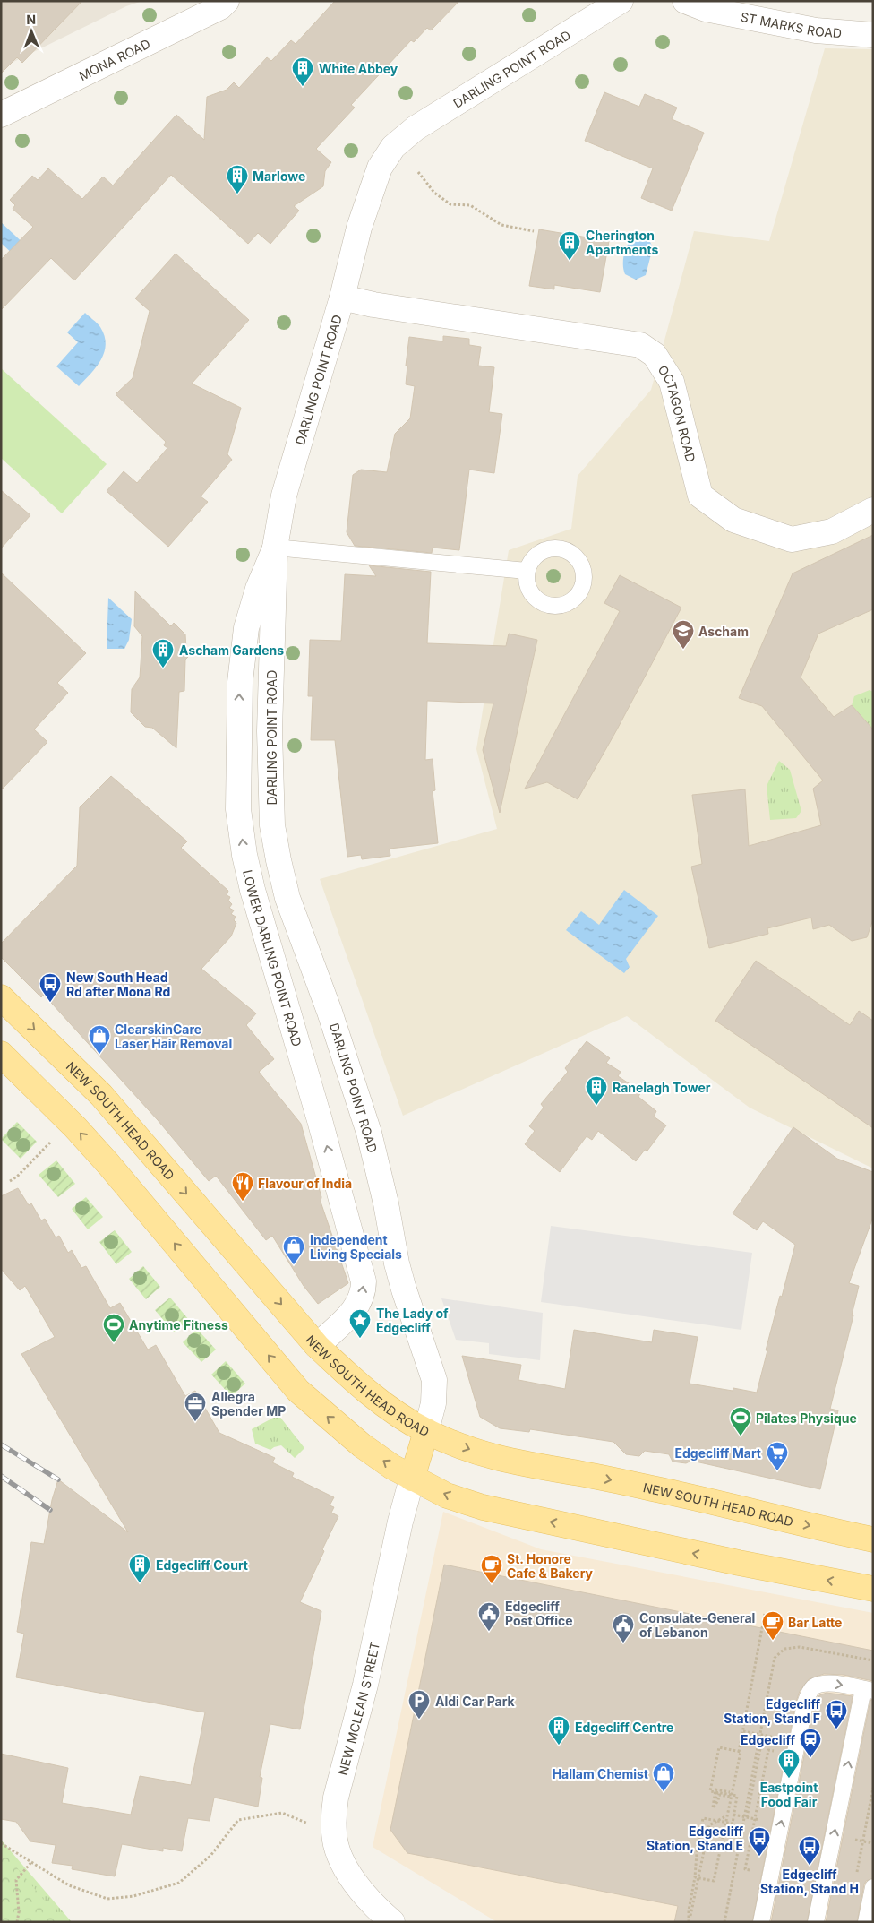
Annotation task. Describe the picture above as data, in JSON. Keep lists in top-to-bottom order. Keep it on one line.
{"streets":{"main road":["NEW SOUTH HEAD ROAD"],"street":["ST MARKS ROAD","MONA ROAD","DARLING POINT ROAD","OCTAGON ROAD","LOWER DARLING POINT ROAD","NEW MCLEAN STREET"]},"crossings":[["DARLING POINT ROAD","OCTAGON ROAD"],["DARLING POINT ROAD","LOWER DARLING POINT ROAD"],["DARLING POINT ROAD","NEW SOUTH HEAD ROAD"],["LOWER DARLING POINT ROAD","NEW SOUTH HEAD ROAD"]],"one_way":["LOWER DARLING POINT ROAD"],"places":{"building":["White Abbey","Marlowe","Cherington Apartments","Ascham Gardens","Ranelagh Tower","Edgecliff Court","Edgecliff Centre","Eastpoint Food Fair"],"school or university":["Ascham"],"bus stop":["New South Head Rd after Mona Rd","Edgecliff Station, Stand F","Edgecliff Station, Stand E","Edgecliff Station, Stand H"],"shop":["ClearskinCare Laser Hair Removal","Independent Living Specials","Hallam Chemist"],"restaurant":["Flavour of India"],"place":["The Lady of Edgecliff"],"sports":["Anytime Fitness","Pilates Physique"],"office":["Allegra Spender MP"],"supermarket":["Edgecliff Mart"],"cafe":["St. Honore Cafe & Bakery","Bar Latte"],"public building":["Edgecliff Post Office","Consulate-General of Lebanon"],"parking":["Aldi Car Park"],"station":["Edgecliff"]},"north":"top"}
